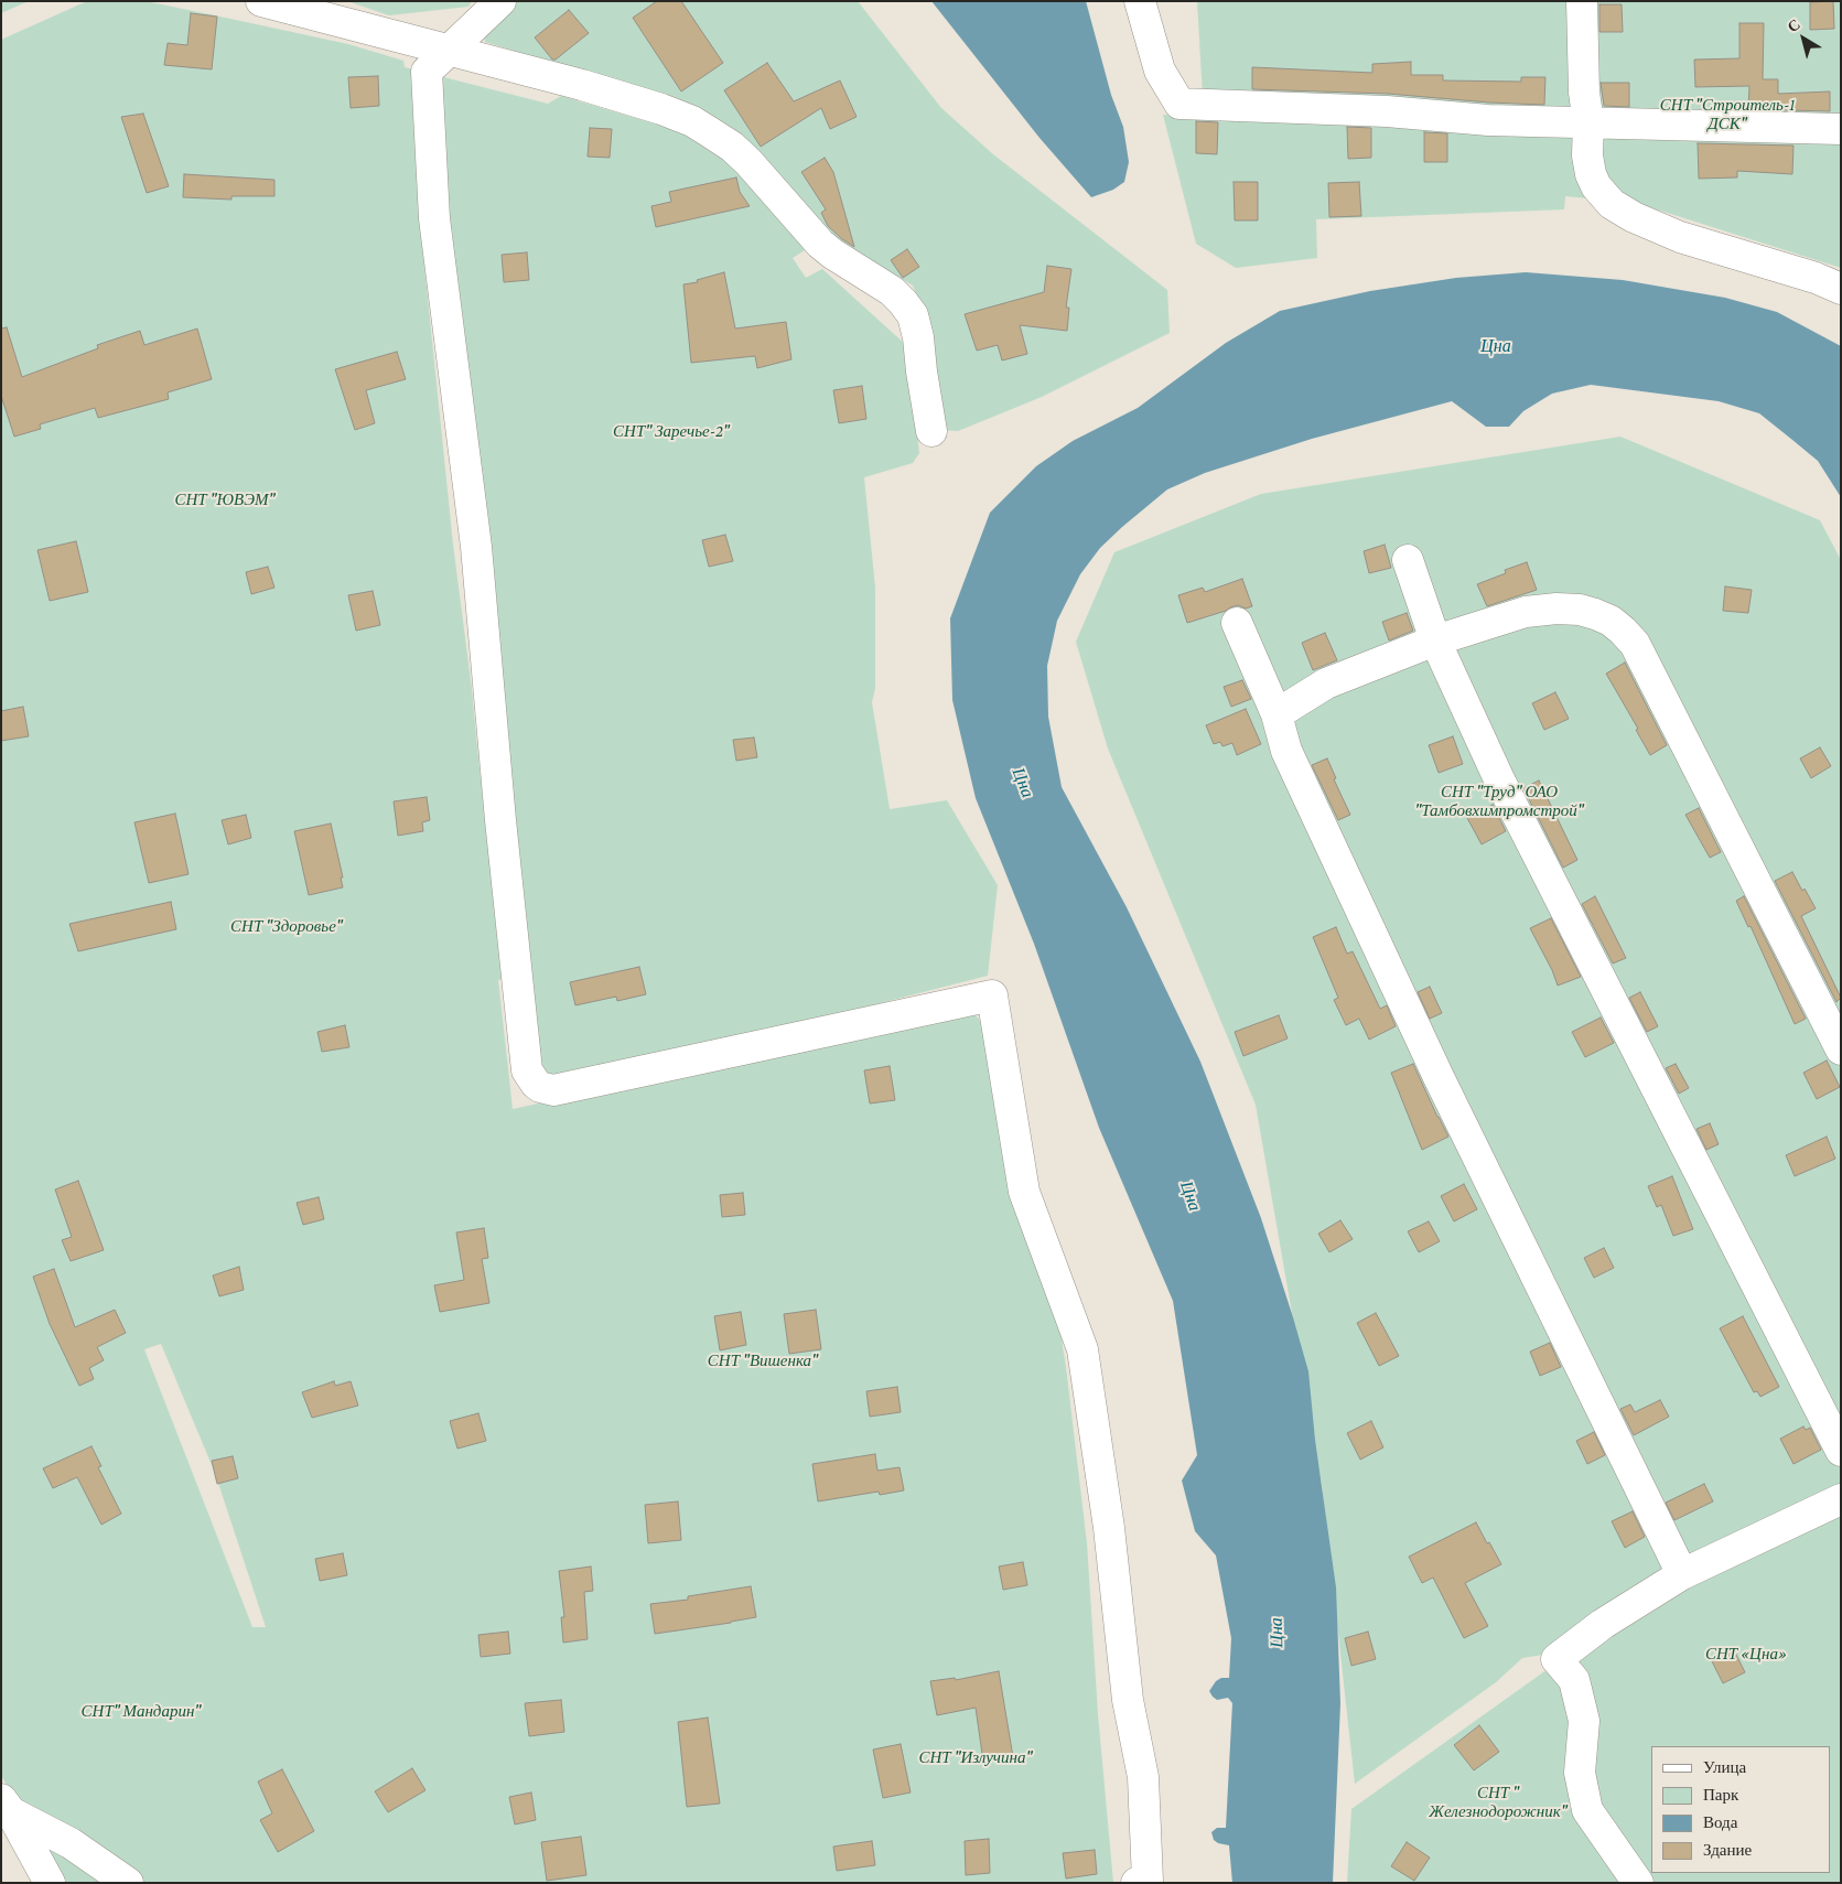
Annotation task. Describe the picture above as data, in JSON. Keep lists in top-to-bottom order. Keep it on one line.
{"water":["Цна"],"parks":["СНТ \"Строитель-1 ДСК\"","СНТ\" Заречье-2\"","СНТ \"ЮВЭМ\"","СНТ \"Труд\" ОАО \"Тамбовхимпромстрой\"","СНТ \"Здоровье\"","СНТ \"Вишенка\"","СНТ «Цна»","СНТ\" Мандарин\"","СНТ \"Излучина\"","СНТ \" Железнодорожник\""],"legend":["Улица","Парк","Вода","Здание"],"north":"top left"}
